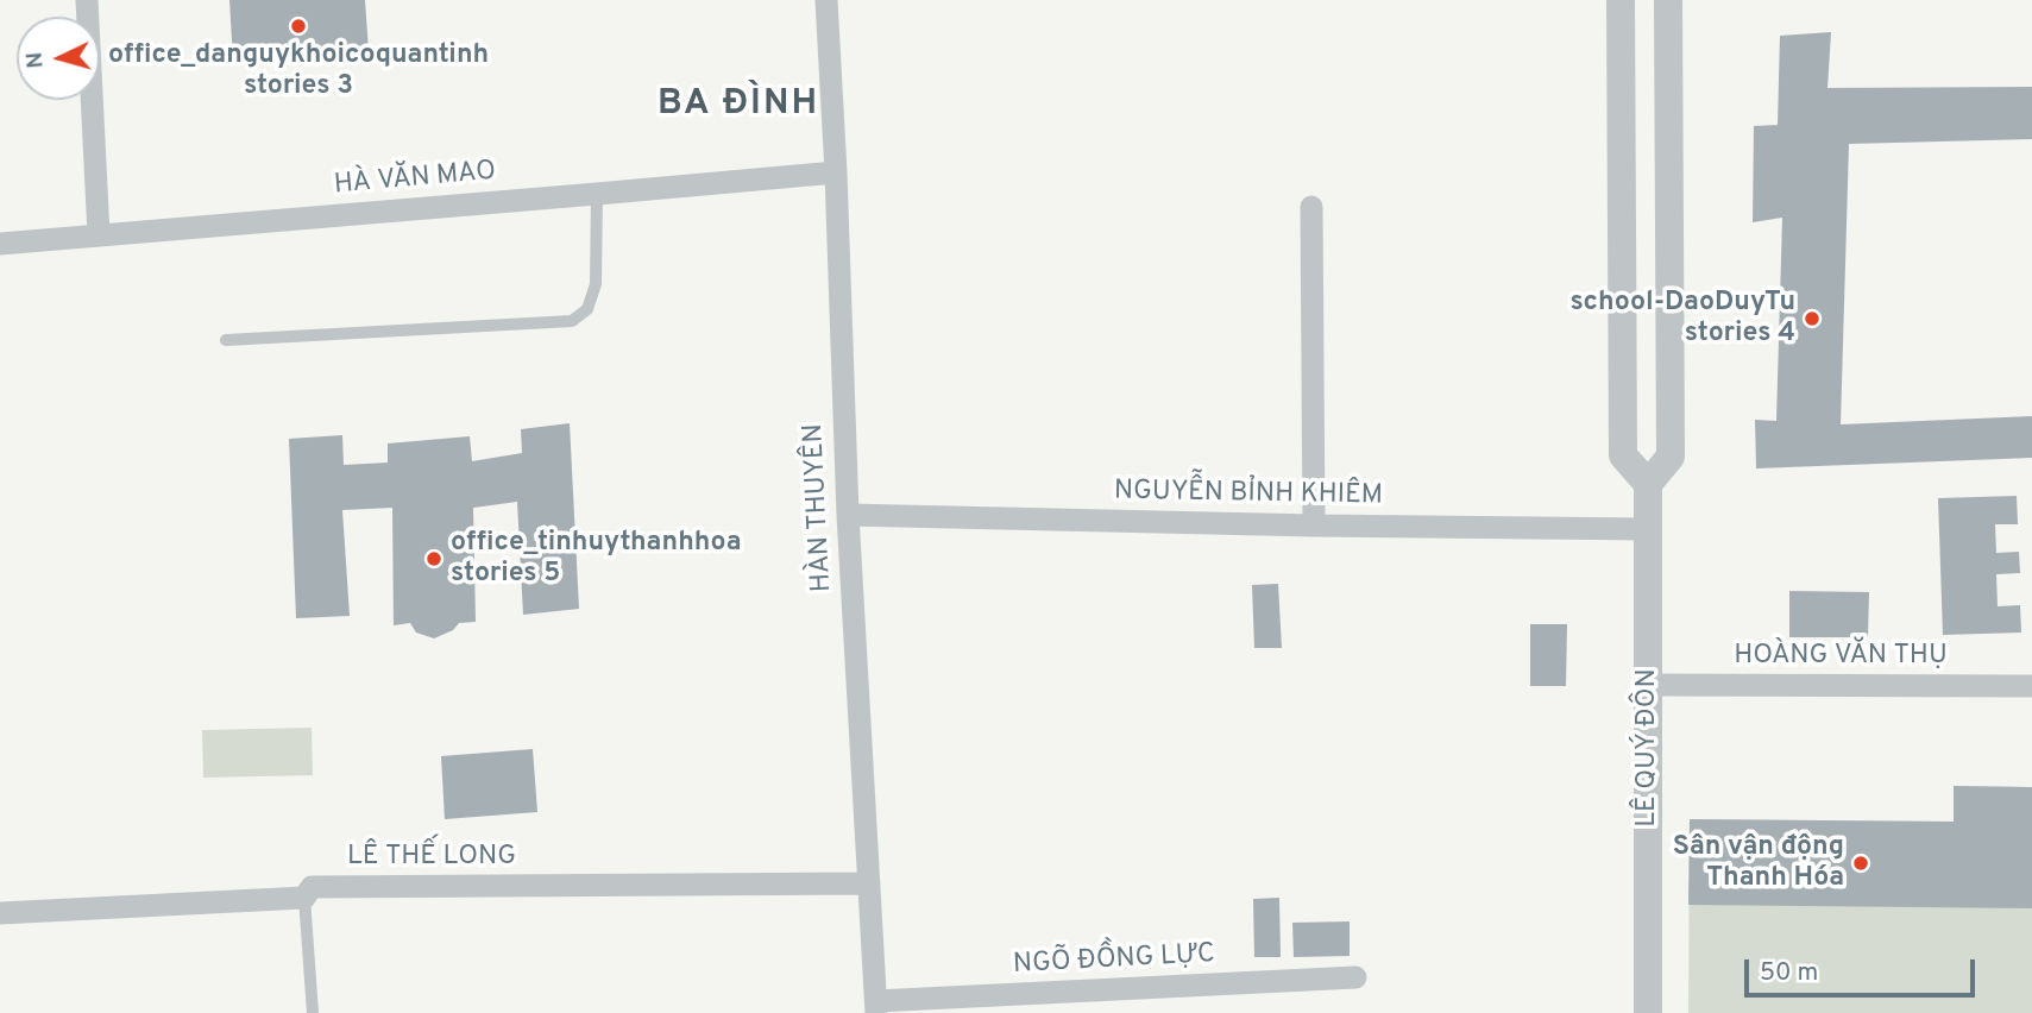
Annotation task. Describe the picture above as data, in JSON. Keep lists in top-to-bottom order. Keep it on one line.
{"streets":{"street":["HÀ VĂN MAO","NGUYỄN BỈNH KHIÊM","HÀN THUYÊN","HOÀNG VĂN THỤ","LÊ QUÝ ĐÔN","LÊ THẾ LONG","NGÕ ĐỒNG LỰC"]},"crossings":[["HÀ VĂN MAO","HÀN THUYÊN"],["NGUYỄN BỈNH KHIÊM","HÀN THUYÊN"],["NGUYỄN BỈNH KHIÊM","LÊ QUÝ ĐÔN"],["HÀN THUYÊN","LÊ THẾ LONG"],["HÀN THUYÊN","NGÕ ĐỒNG LỰC"],["HOÀNG VĂN THỤ","LÊ QUÝ ĐÔN"]],"districts":["BA ĐÌNH"],"places":["office_danguykhoicoquantinh stories 3","school-DaoDuyTu stories 4","office_tinhuythanhhoa stories 5","Sân vận động Thanh Hóa"],"scale_bar":"50 m","north":"left"}
